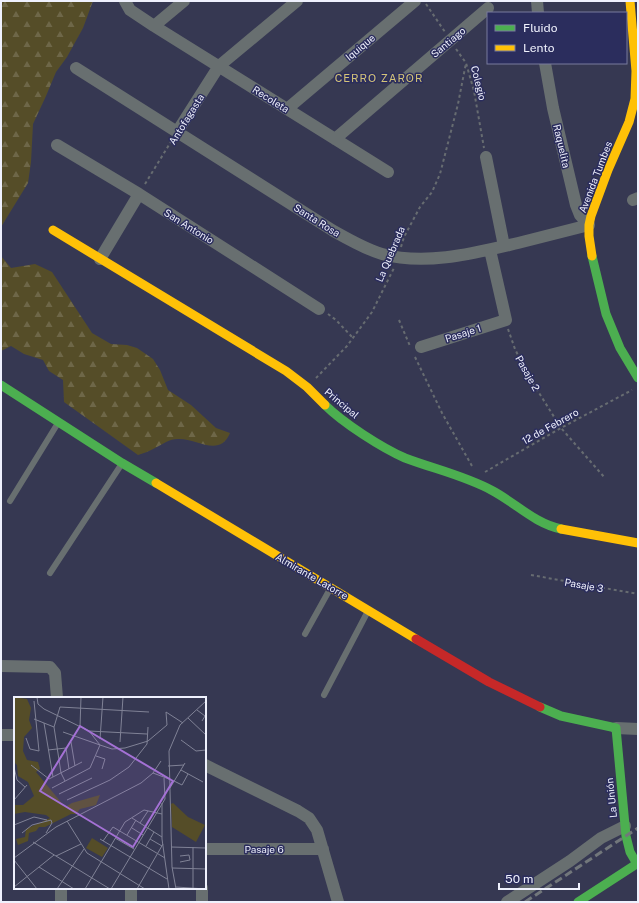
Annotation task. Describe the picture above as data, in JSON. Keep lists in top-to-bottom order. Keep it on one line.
{"streets":{"main road":["Avenida Tumbes","Principal","Almirante Latorre","La Unión"],"street":["Santiago","Iquique","Recoleta","Antofagasta","Raquelita","Santa Rosa","San Antonio","Pasaje 1","Pasaje 6"],"path":["Colegio","La Quebrada","Pasaje 2","12 de Febrero","Pasaje 3"]},"crossings":[["Santiago","Colegio"],["Santiago","Recoleta"],["Iquique","Recoleta"],["Colegio","La Quebrada"],["Recoleta","Antofagasta"],["Antofagasta","Santa Rosa"],["Antofagasta","San Antonio"],["Raquelita","Avenida Tumbes"],["Raquelita","Santa Rosa"],["Avenida Tumbes","Santa Rosa"],["Santa Rosa","La Quebrada"],["La Quebrada","Principal"],["Pasaje 1","Pasaje 2"],["Pasaje 2","12 de Febrero"],["Principal","12 de Febrero"],["Almirante Latorre","La Unión"]],"districts":["CERRO ZAROR"],"legend":["Fluido","Lento"],"scale_bar":"50 m"}
